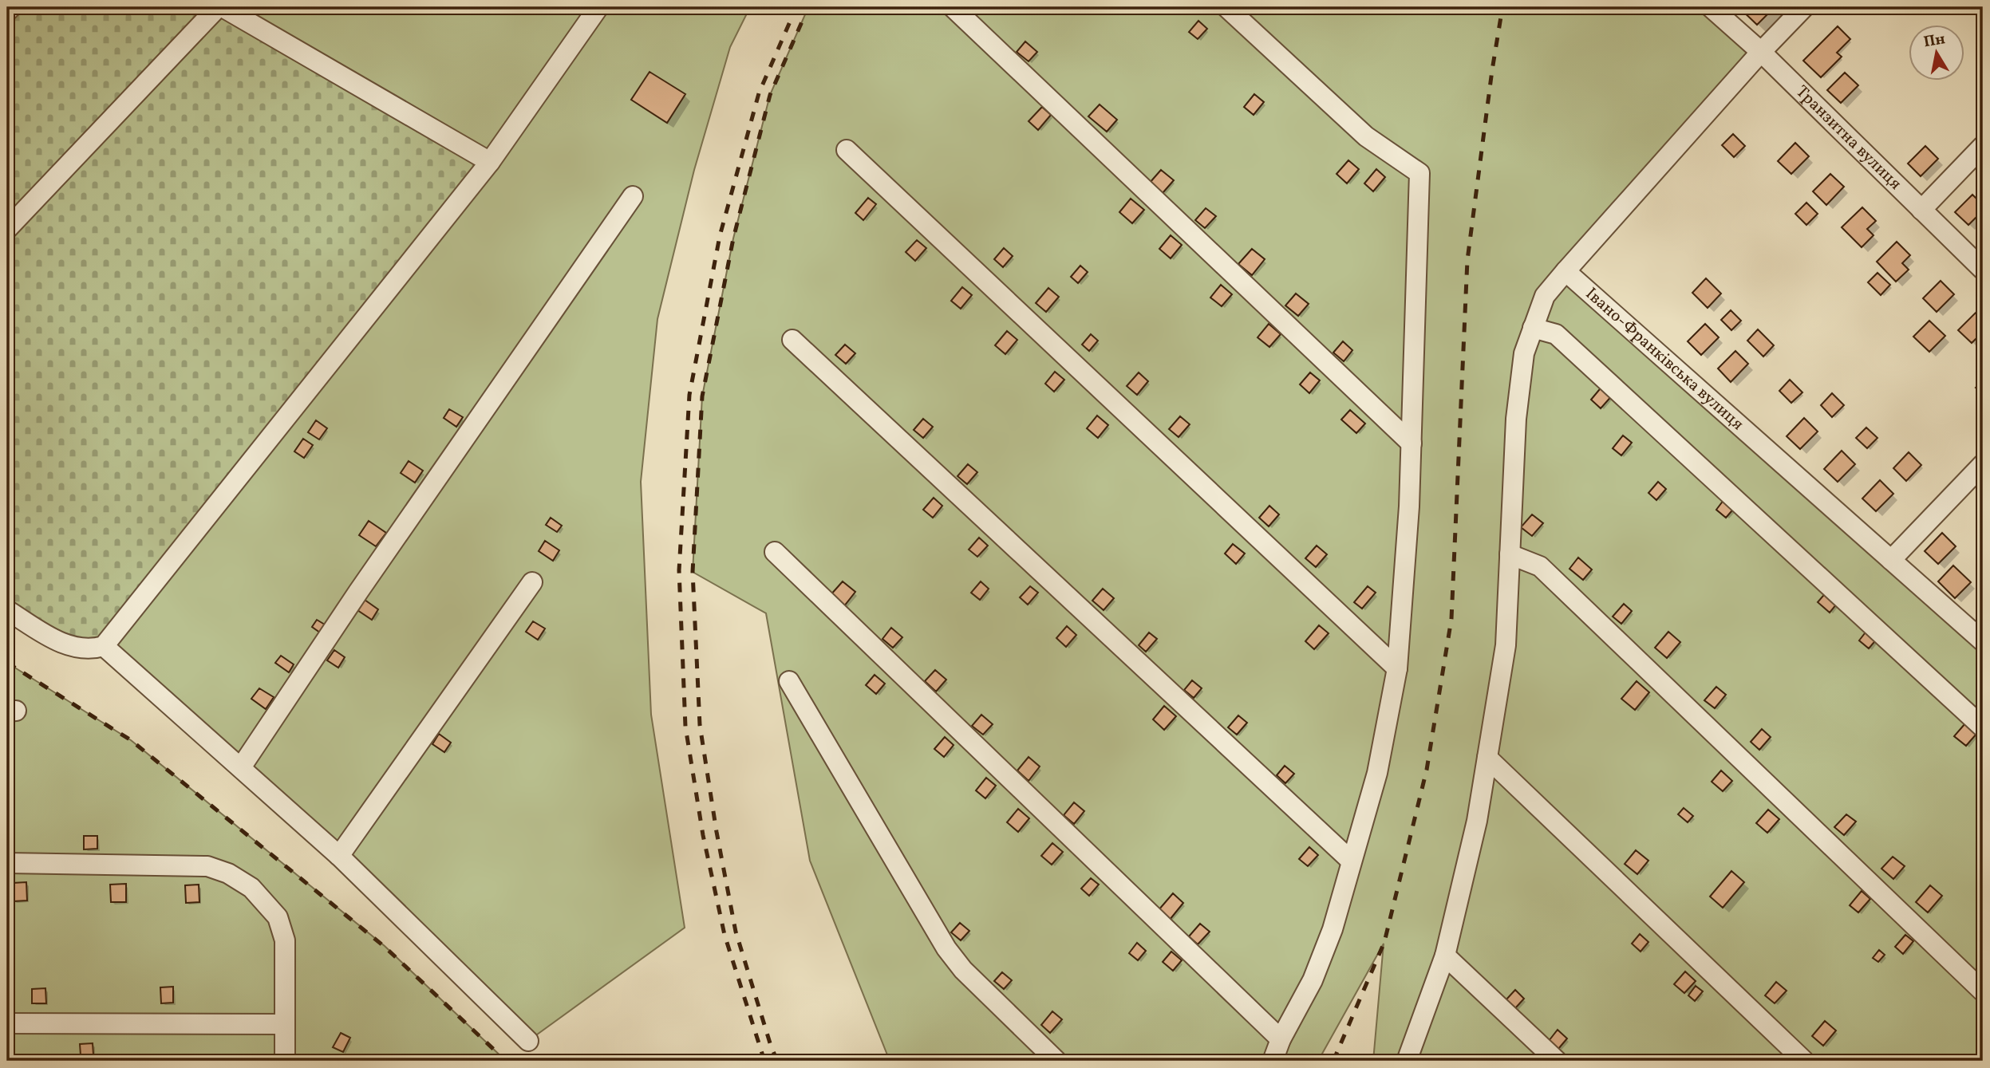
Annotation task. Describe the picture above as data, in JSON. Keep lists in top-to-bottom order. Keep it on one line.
{"streets":{"street":["Транзитна вулиця","Івано-Франківська вулиця"]},"north":"top"}
